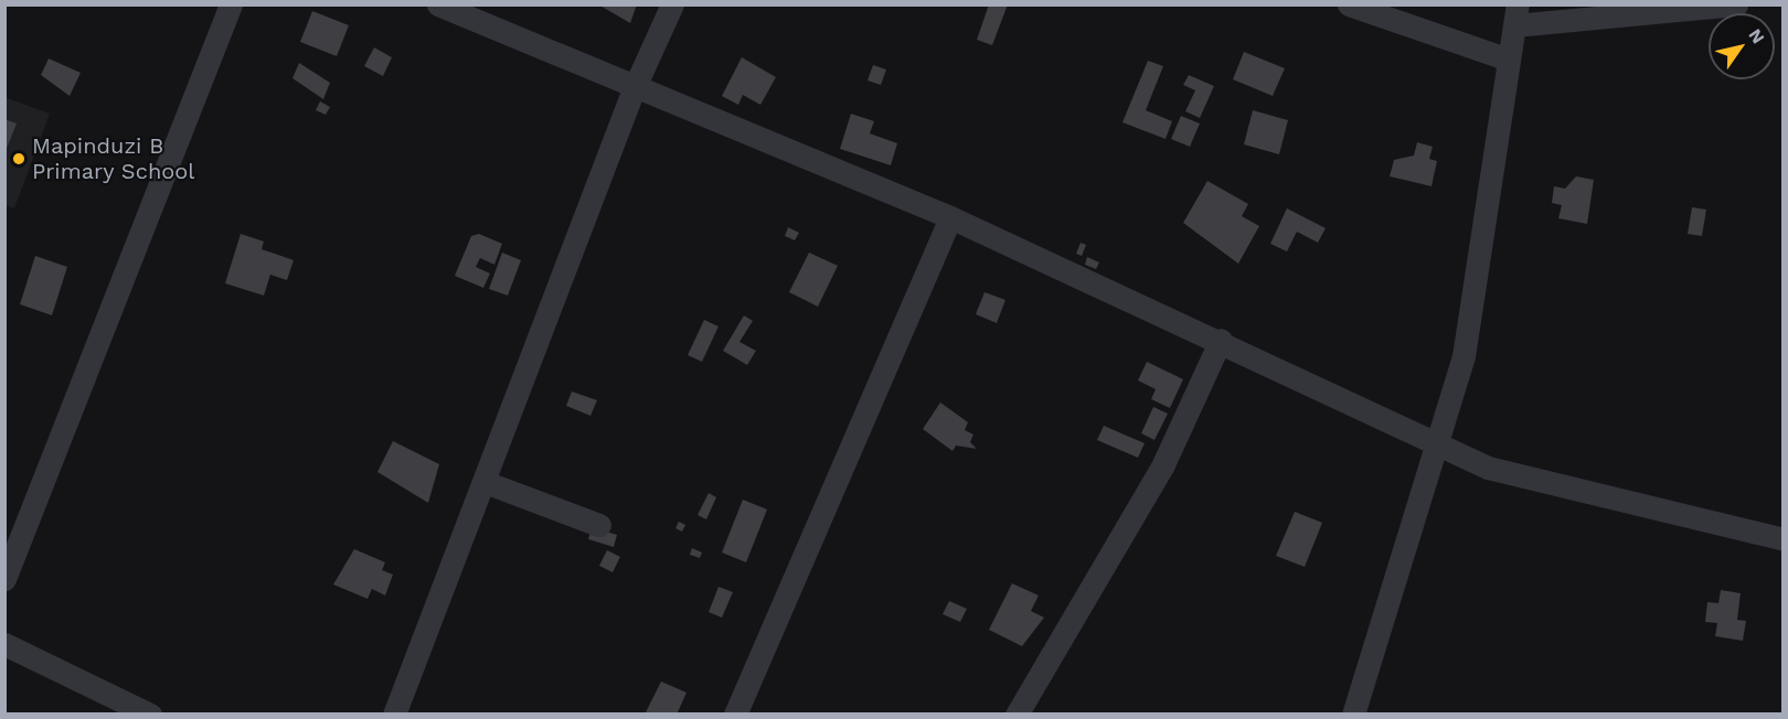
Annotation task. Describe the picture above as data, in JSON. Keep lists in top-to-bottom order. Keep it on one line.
{"places":["Mapinduzi B Primary School"],"north":"top right"}
